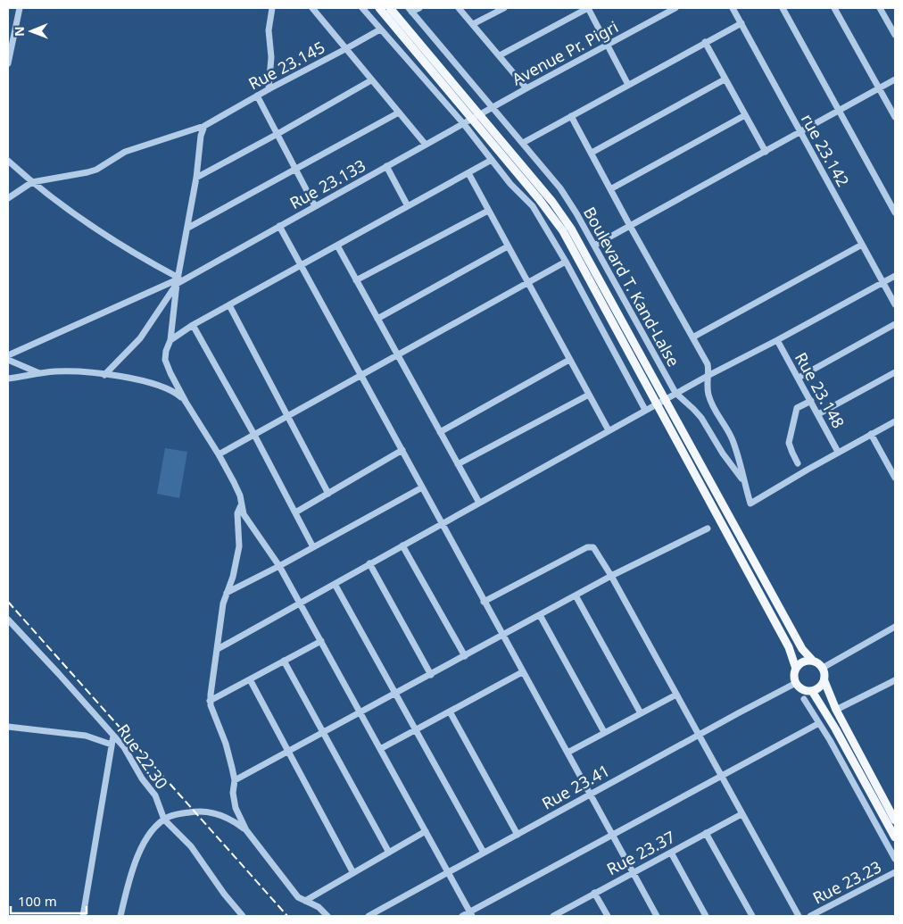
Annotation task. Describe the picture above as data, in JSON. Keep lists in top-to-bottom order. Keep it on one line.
{"streets":{"street":["Avenue Pr. Pigri","Rue 23.145","rue 23.142","Rue 23.133","Boulevard T. Kand-Lalse","Rue 23.148","Rue 22.30","Rue 23.41","Rue 23.37","Rue 23.23"]},"crossings":[["Avenue Pr. Pigri","Rue 23.133"],["Avenue Pr. Pigri","Boulevard T. Kand-Lalse"],["Rue 23.133","Boulevard T. Kand-Lalse"]],"scale_bar":"100 m","north":"left"}
